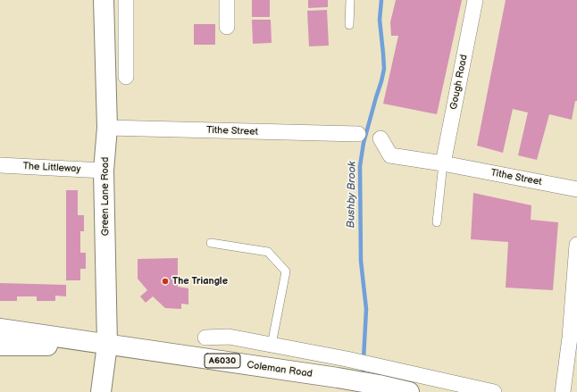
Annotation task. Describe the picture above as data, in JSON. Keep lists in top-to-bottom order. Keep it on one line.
{"streets":{"main road":["Green Lane Road","A6030","Coleman Road"],"street":["Gough Road","Tithe Street","The Littleway"]},"crossings":[["Gough Road","Tithe Street"],["Tithe Street","Green Lane Road"],["The Littleway","Green Lane Road"],["Green Lane Road","Coleman Road"]],"water":["Bushby Brook"],"places":["The Triangle"]}
